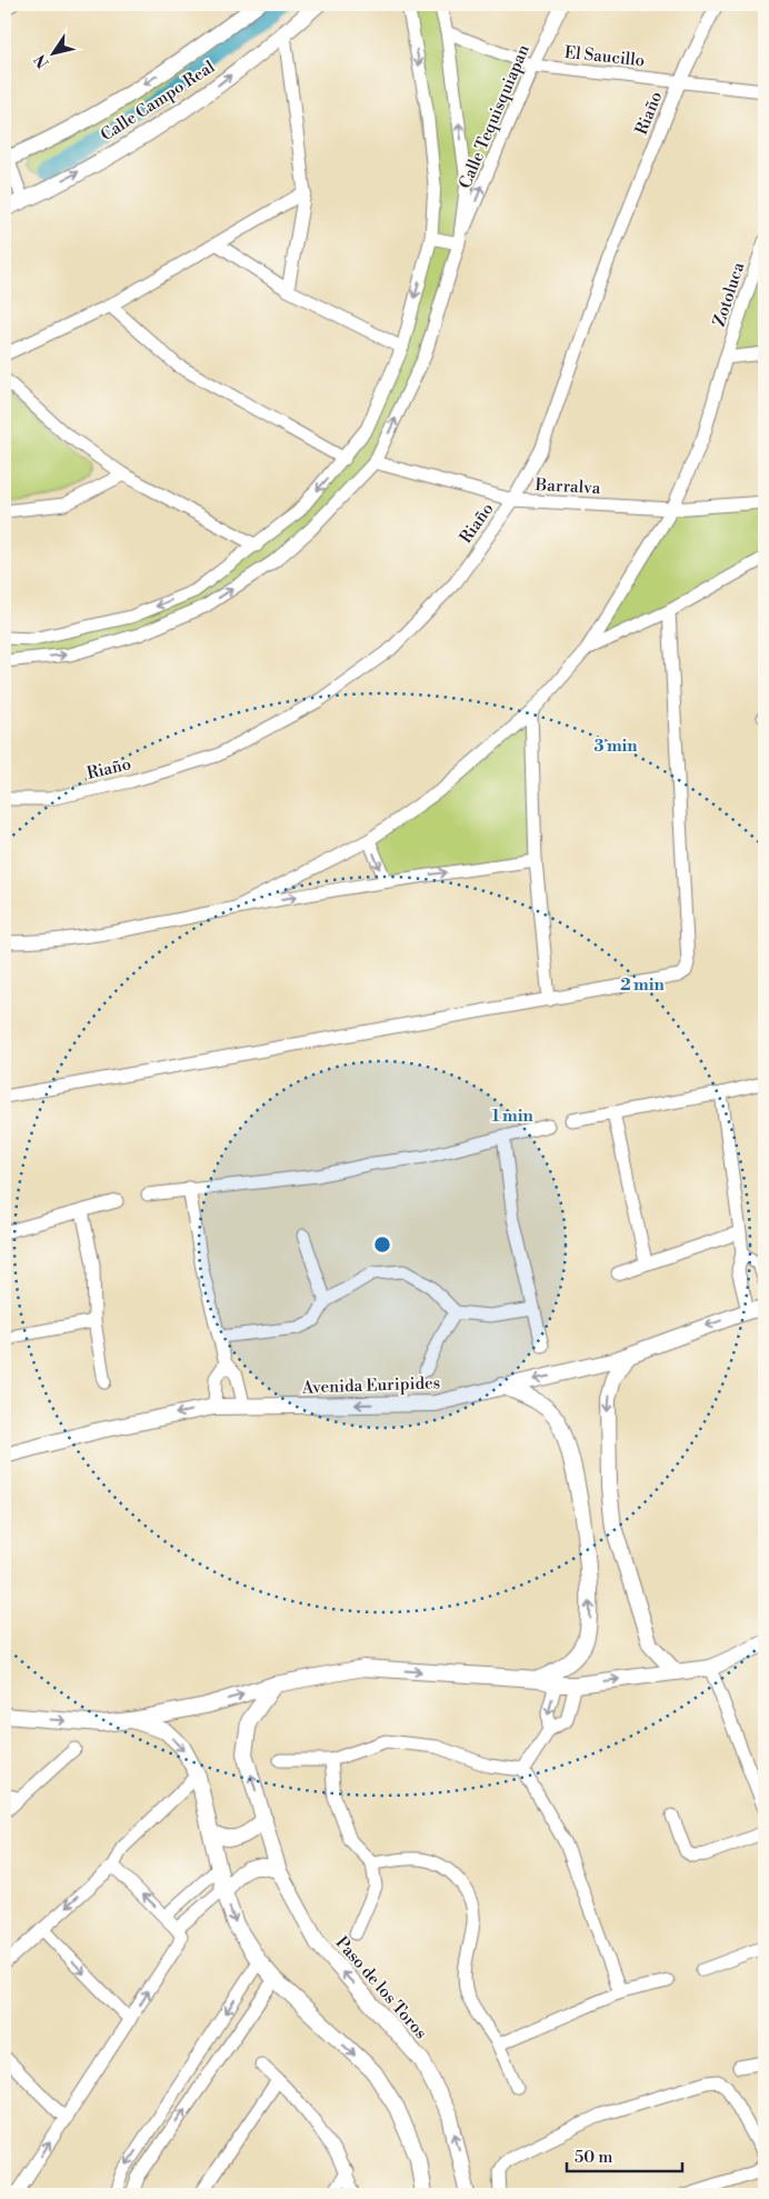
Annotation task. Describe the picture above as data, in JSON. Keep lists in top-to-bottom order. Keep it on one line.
{"streets":{"street":["El Saucillo","Calle Campo Real","Riaño","Calle Tequisquiapan","Zotoluca","Barralva","Avenida Euripides","Paso de los Toros"]},"crossings":[["El Saucillo","Riaño"],["El Saucillo","Calle Tequisquiapan"],["Riaño","Barralva"],["Zotoluca","Barralva"]],"one_way":["Calle Tequisquiapan"],"scale_bar":"50 m","north":"bottom left","rings":["3 min","2 min","1 min"]}
